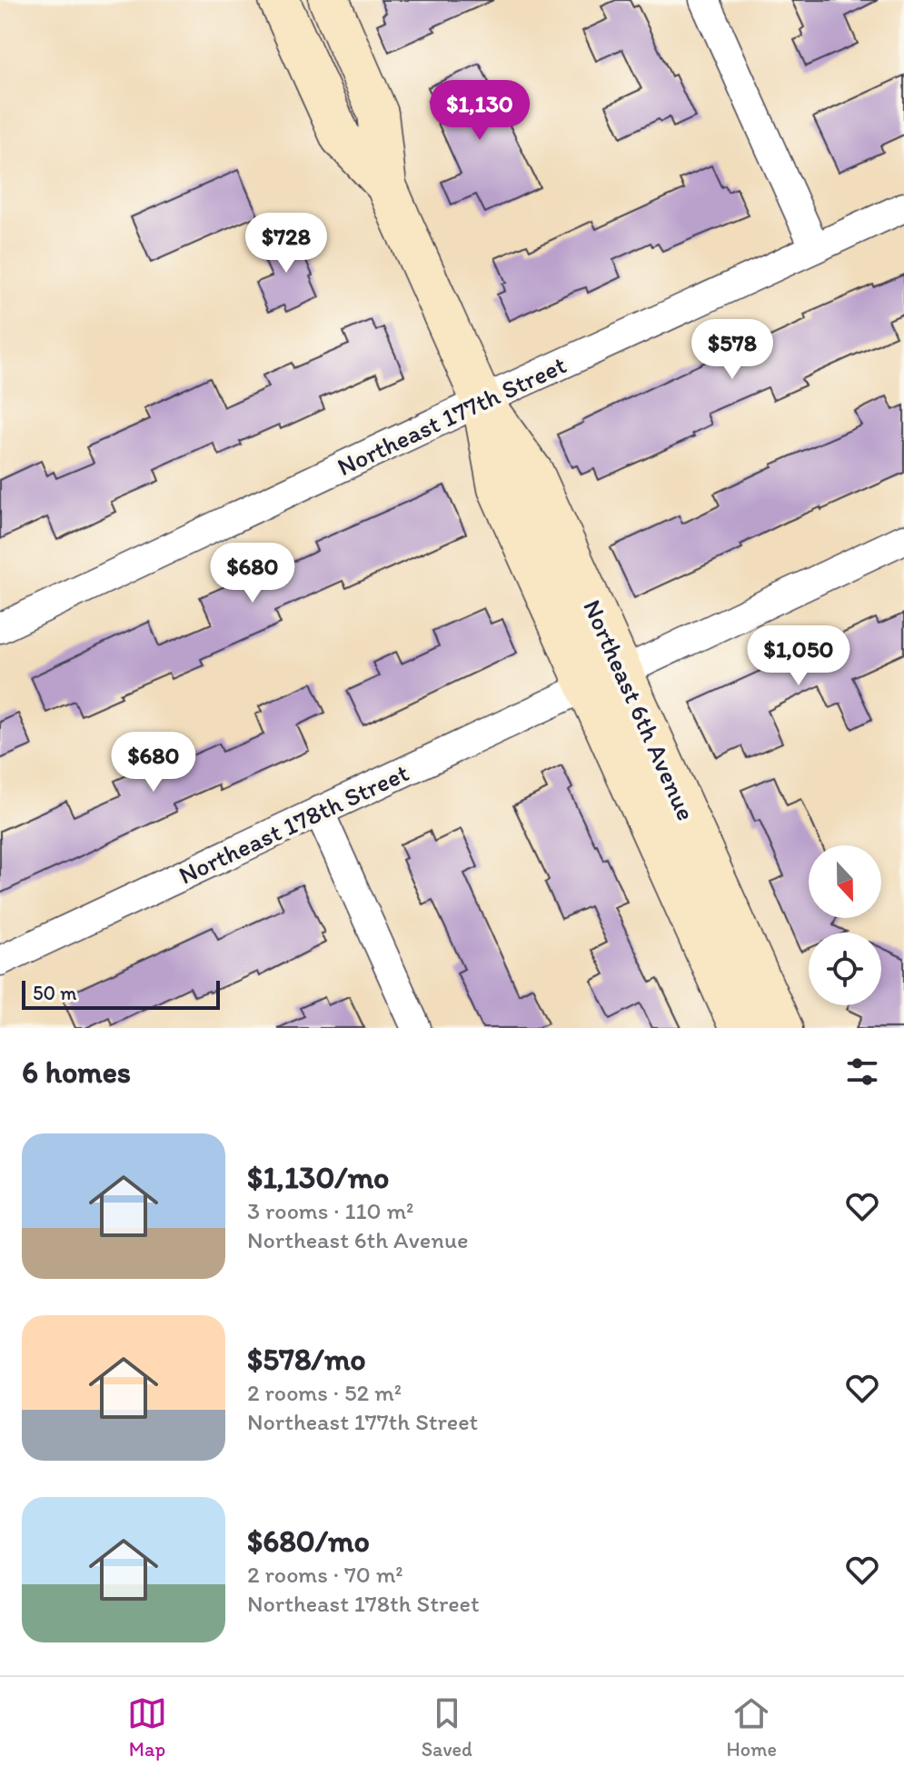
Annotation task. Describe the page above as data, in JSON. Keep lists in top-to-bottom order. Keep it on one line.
{"streets":{"main road":["Northeast 6th Avenue"],"street":["Northeast 177th Street","Northeast 178th Street"]},"crossings":[["Northeast 177th Street","Northeast 6th Avenue"],["Northeast 6th Avenue","Northeast 178th Street"]],"scale_bar":"50 m","north":"bottom","page":{"price":["$1,130","$728","$578","$680","$1,050","$680"],"scale":"50 m","heading":"6 homes","list":[{"name":"$1,130/mo","note":"3 rooms · 110 m² · Northeast 6th Avenue"},{"name":"$578/mo","note":"2 rooms · 52 m² · Northeast 177th Street"},{"name":"$680/mo","note":"2 rooms · 70 m² · Northeast 178th Street"}],"tabs":["Map","Saved","Home"]}}
